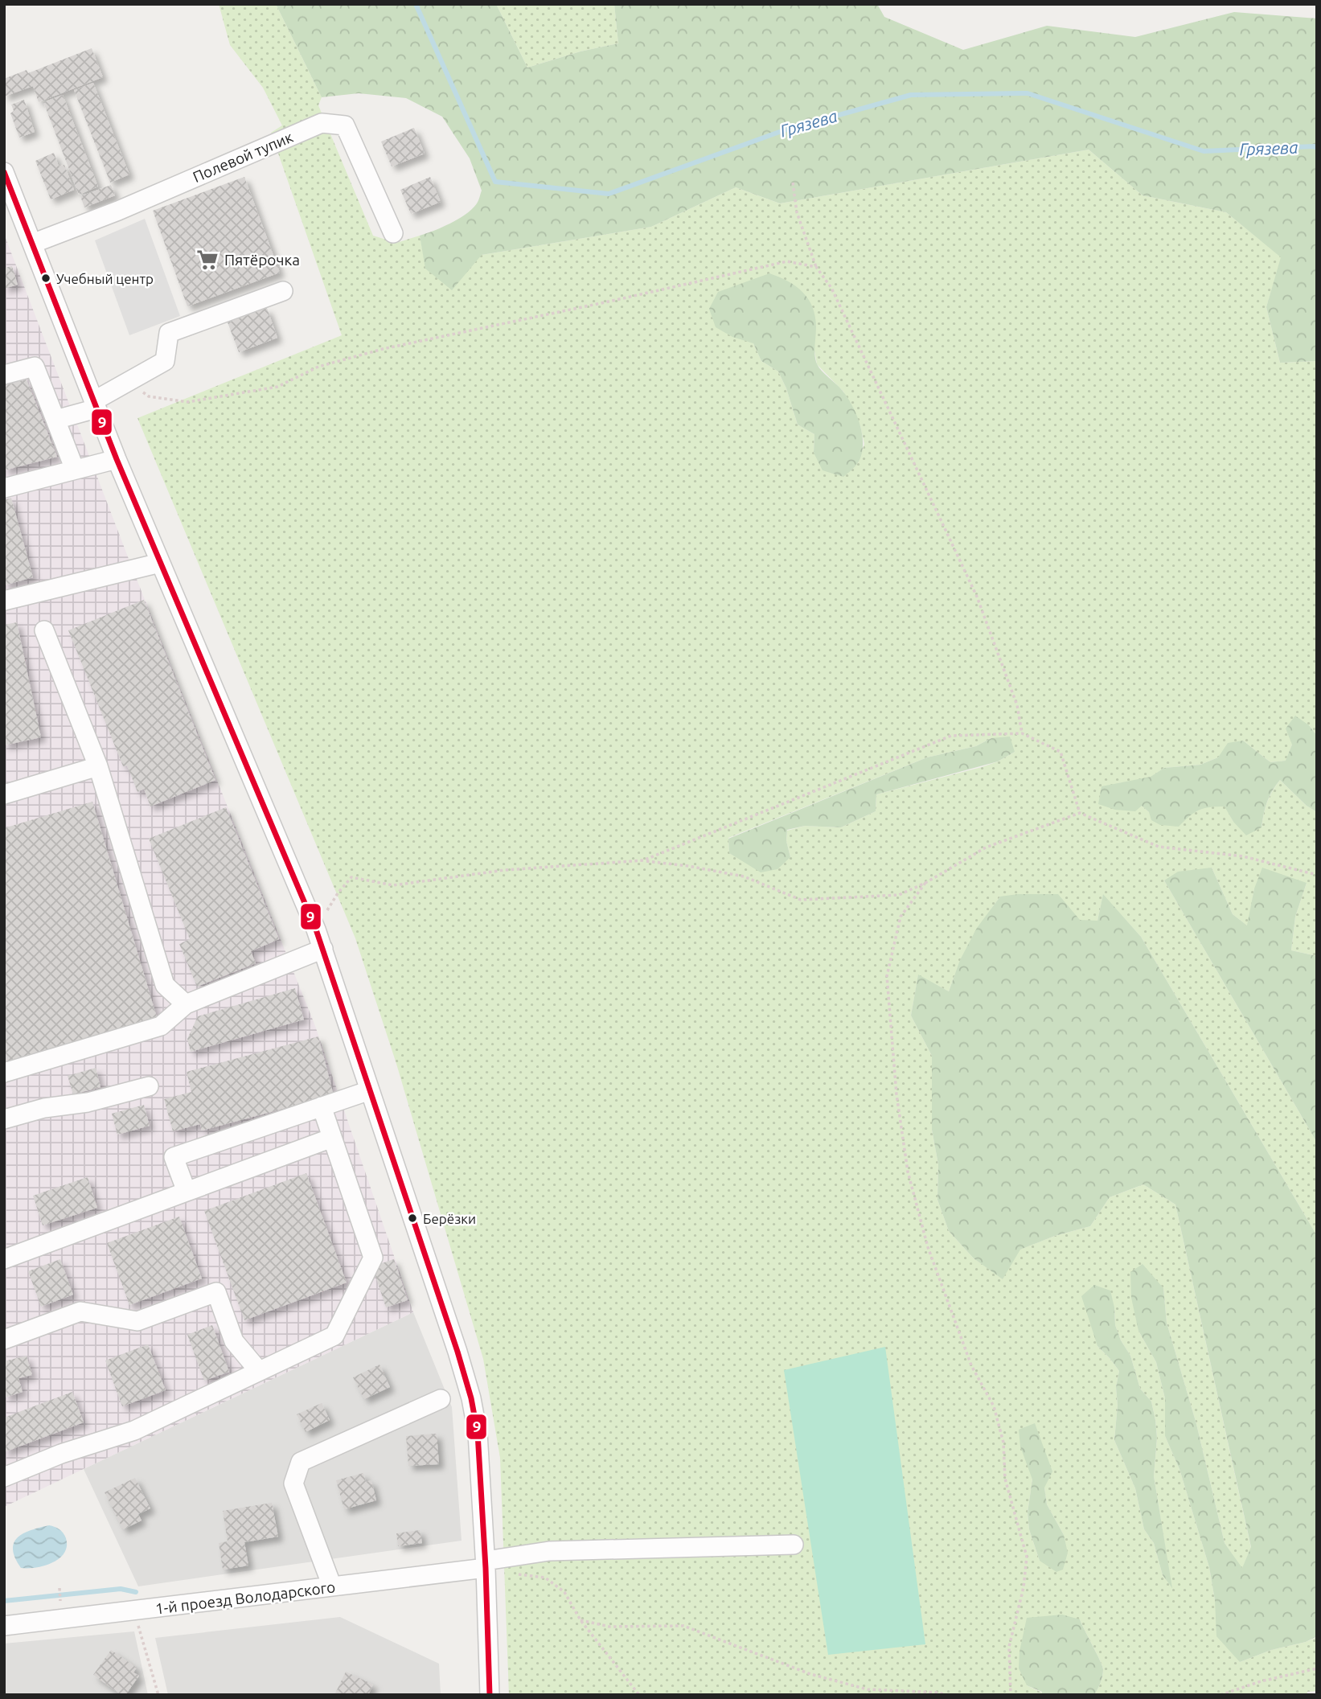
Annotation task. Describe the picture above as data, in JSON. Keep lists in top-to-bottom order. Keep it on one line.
{"streets":{"street":["Полевой тупик","1-й проезд Володарского"]},"water":["Грязева"],"places":{"supermarket":["Пятёрочка"],"other":["Учебный центр","Берёзки"]},"lines":["transit line 9"]}
